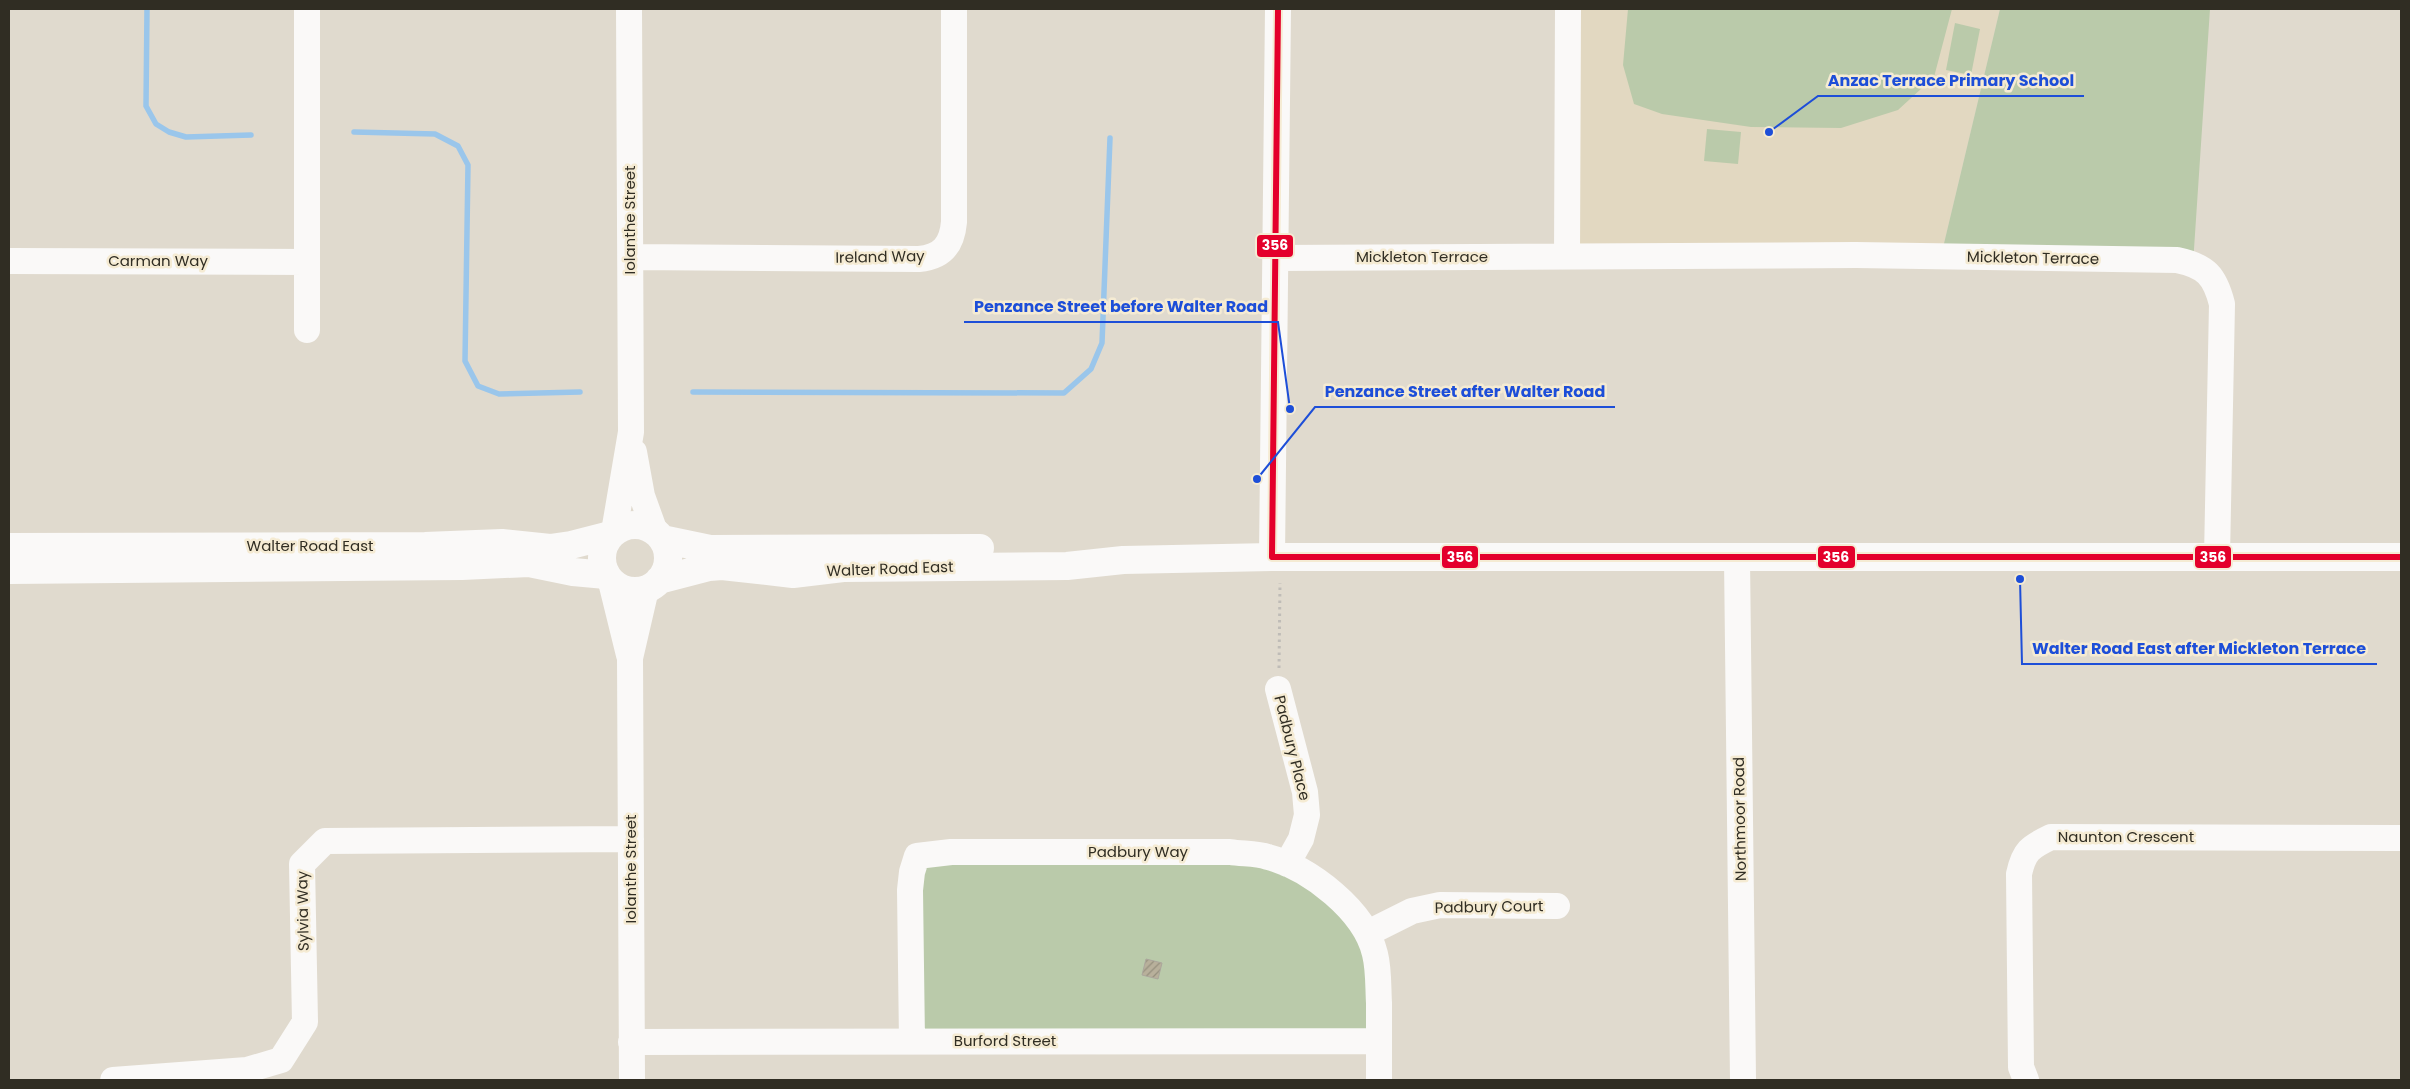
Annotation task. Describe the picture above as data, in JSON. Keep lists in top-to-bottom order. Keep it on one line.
{"streets":{"main road":["Walter Road East"],"street":["Iolanthe Street","Ireland Way","Mickleton Terrace","Carman Way","Padbury Place","Northmoor Road","Naunton Crescent","Padbury Way","Padbury Court","Sylvia Way","Burford Street"]},"crossings":[["Iolanthe Street","Ireland Way"],["Iolanthe Street","Walter Road East"],["Iolanthe Street","Sylvia Way"],["Iolanthe Street","Burford Street"],["Mickleton Terrace","Walter Road East"],["Walter Road East","Northmoor Road"],["Padbury Place","Padbury Way"],["Padbury Way","Padbury Court"],["Padbury Way","Burford Street"]],"places":["Anzac Terrace Primary School","Penzance Street before Walter Road","Penzance Street after Walter Road","Walter Road East after Mickleton Terrace"],"lines":["transit line 356"]}
